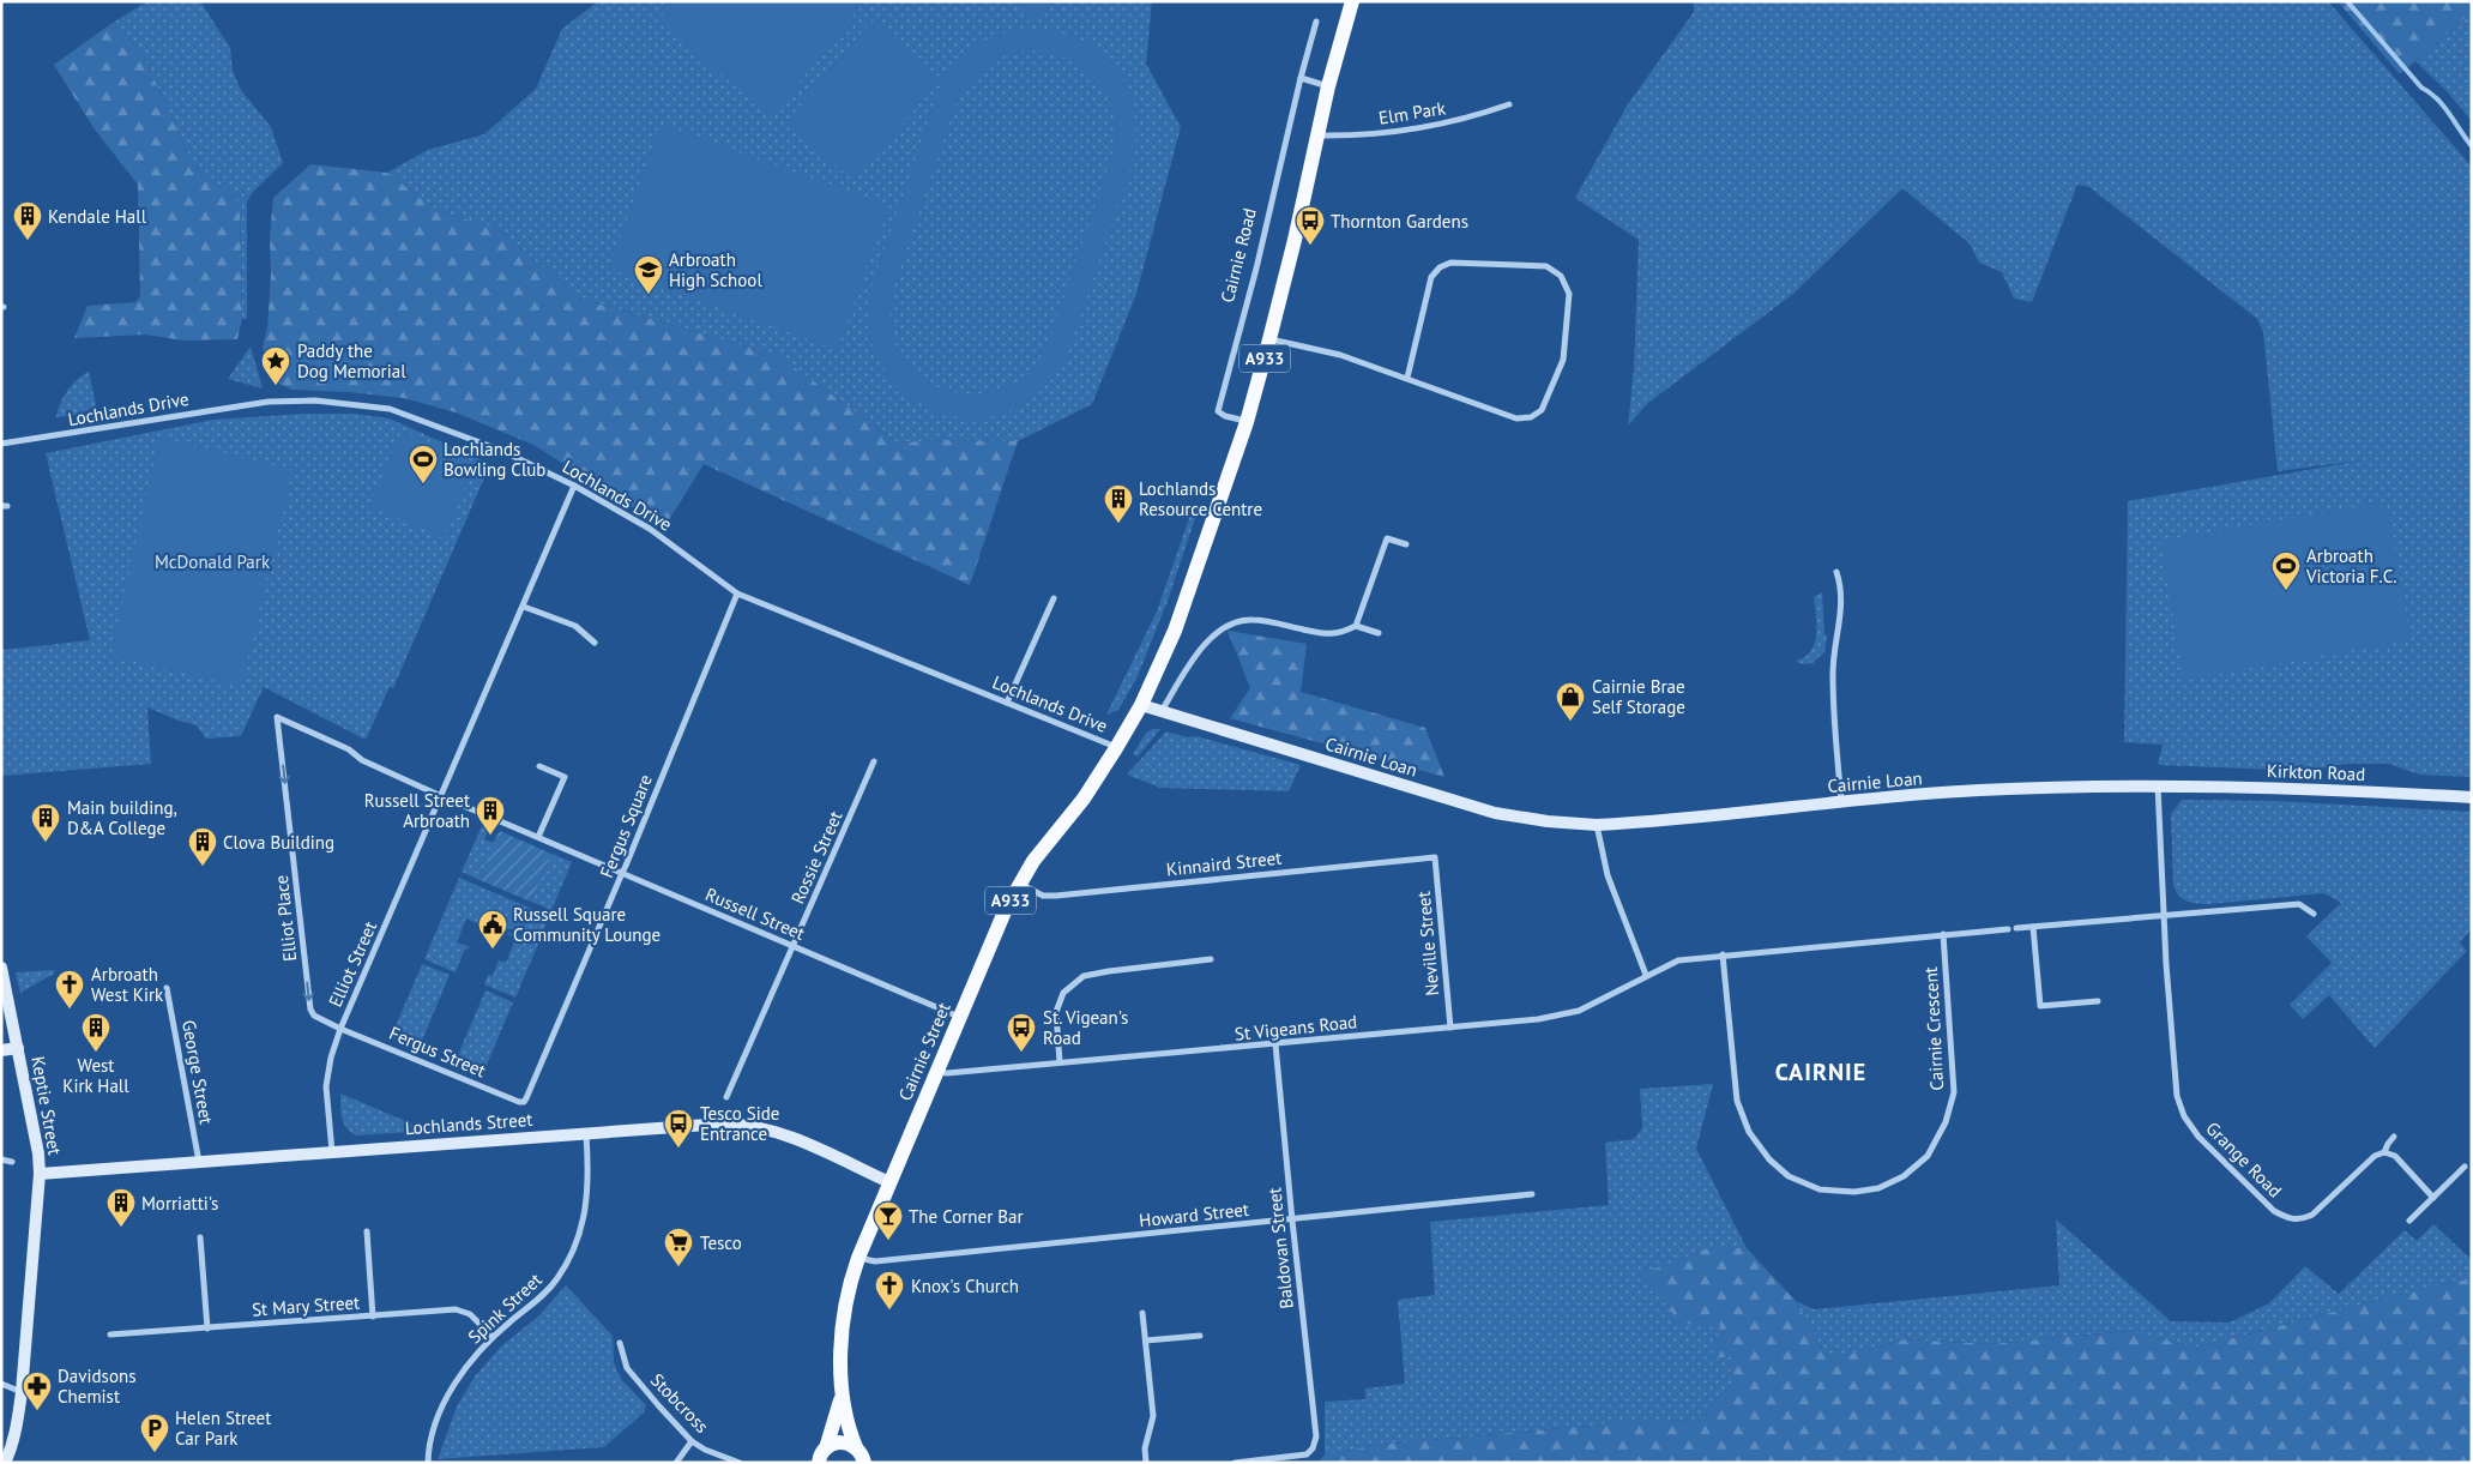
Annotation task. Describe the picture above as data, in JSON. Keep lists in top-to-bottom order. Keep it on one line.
{"streets":{"main road":["A933","Cairnie Loan","Kirkton Road","Cairnie Street","Keptie Street","Lochlands Street"],"street":["Elm Park","Cairnie Road","Lochlands Drive","Fergus Square","Rossie Street","Kinnaird Street","Russell Street","Elliot Place","Neville Street","Elliot Street","St Vigeans Road","Cairnie Crescent","Fergus Street","George Street","Grange Road","Howard Street","Baldovan Street","St Mary Street","Spink Street","Stobcross"]},"crossings":[["Elm Park","A933"],["Cairnie Road","A933"],["A933","Lochlands Drive"],["A933","Cairnie Loan"],["A933","Cairnie Street"],["Lochlands Drive","Fergus Square"],["Lochlands Drive","Elliot Street"],["Lochlands Drive","Cairnie Street"],["Cairnie Loan","Kirkton Road"],["Cairnie Loan","Grange Road"],["Kirkton Road","Grange Road"],["Fergus Square","Russell Street"],["Fergus Square","Fergus Street"],["Rossie Street","Russell Street"],["Kinnaird Street","Neville Street"],["Kinnaird Street","Cairnie Street"],["Russell Street","Elliot Place"],["Russell Street","Elliot Street"],["Russell Street","Cairnie Street"],["Elliot Place","Elliot Street"],["Elliot Place","Fergus Street"],["Neville Street","St Vigeans Road"],["Elliot Street","Fergus Street"],["Elliot Street","Lochlands Street"],["St Vigeans Road","Cairnie Street"],["St Vigeans Road","Baldovan Street"],["Cairnie Street","Lochlands Street"],["Cairnie Street","Howard Street"],["George Street","Lochlands Street"],["Keptie Street","Lochlands Street"],["Lochlands Street","Spink Street"],["Howard Street","Baldovan Street"],["St Mary Street","Spink Street"]],"districts":["CAIRNIE"],"parks":["McDonald Park"],"places":{"building":["Kendale Hall","Lochlands Resource Centre","Russell Street Arbroath","Main building, D&A College","Clova Building","West Kirk Hall","Morriatti's"],"bus stop":["Thornton Gardens","St. Vigean's Road","Tesco Side Entrance"],"school or university":["Arbroath High School"],"place":["Paddy the Dog Memorial"],"sports":["Lochlands Bowling Club","Arbroath Victoria F.C."],"shop":["Cairnie Brae Self Storage"],"public building":["Russell Square Community Lounge"],"church":["Arbroath West Kirk","Knox's Church"],"bar":["The Corner Bar"],"supermarket":["Tesco"],"pharmacy":["Davidsons Chemist"],"parking":["Helen Street Car Park"]}}
